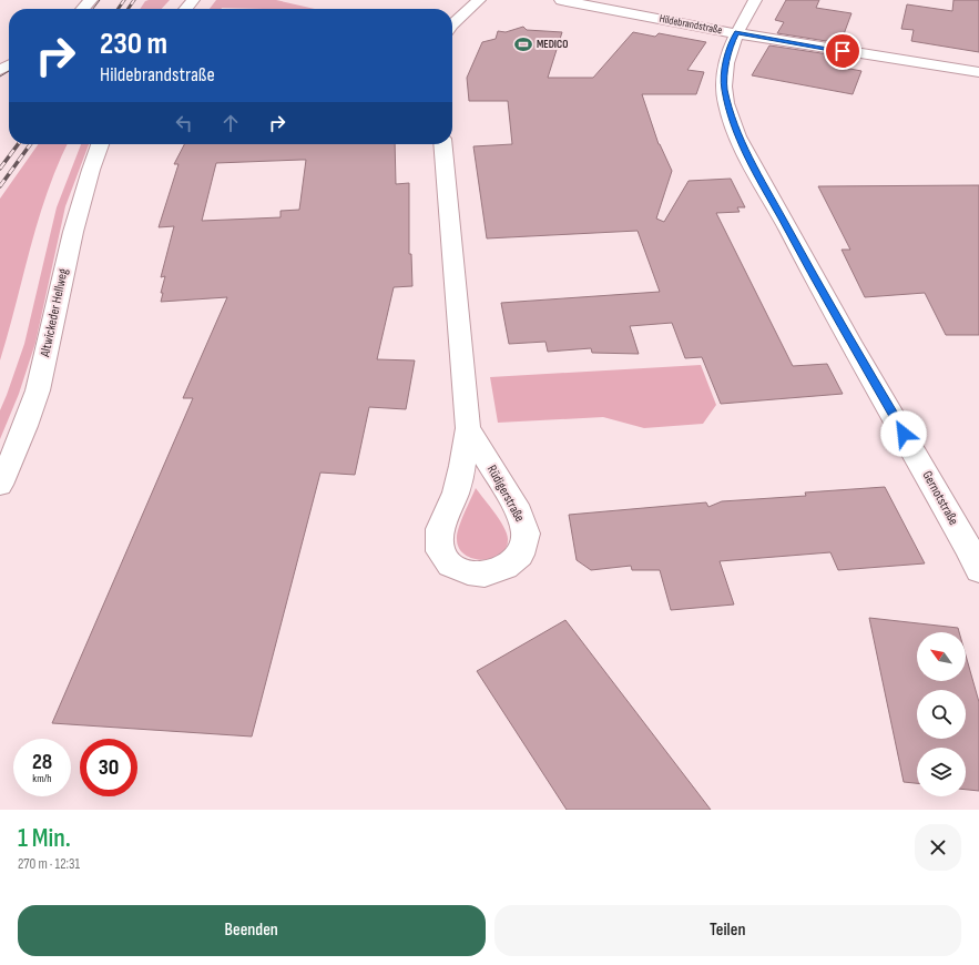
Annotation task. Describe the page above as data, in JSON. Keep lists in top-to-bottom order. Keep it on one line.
{"streets":{"street":["Hildebrandstraße","Altwickeder Hellweg","Rüdigerstraße","Gernotstraße"]},"crossings":[["Hildebrandstraße","Gernotstraße"]],"places":{"sports":["MEDICO"]},"north":"top left","page":{"turn":["230 m","Hildebrandstraße"],"speed":"28 km/h","limit":"30","heading":["1 Min.","270 m · 12:31"],"buttons":["Beenden","Teilen"]}}
